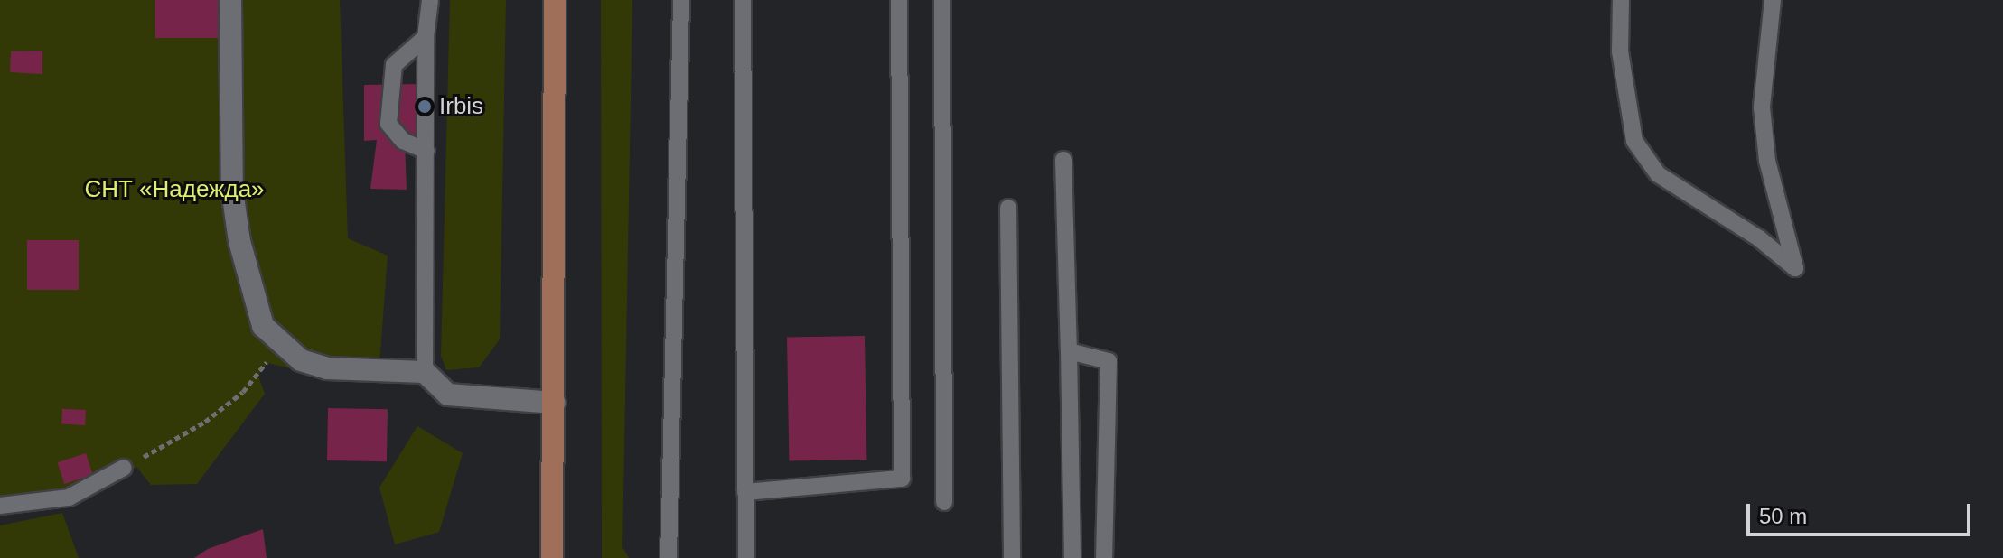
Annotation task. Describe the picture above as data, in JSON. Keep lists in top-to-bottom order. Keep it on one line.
{"parks":["СНТ «Надежда»"],"places":["Irbis"],"scale_bar":"50 m"}
